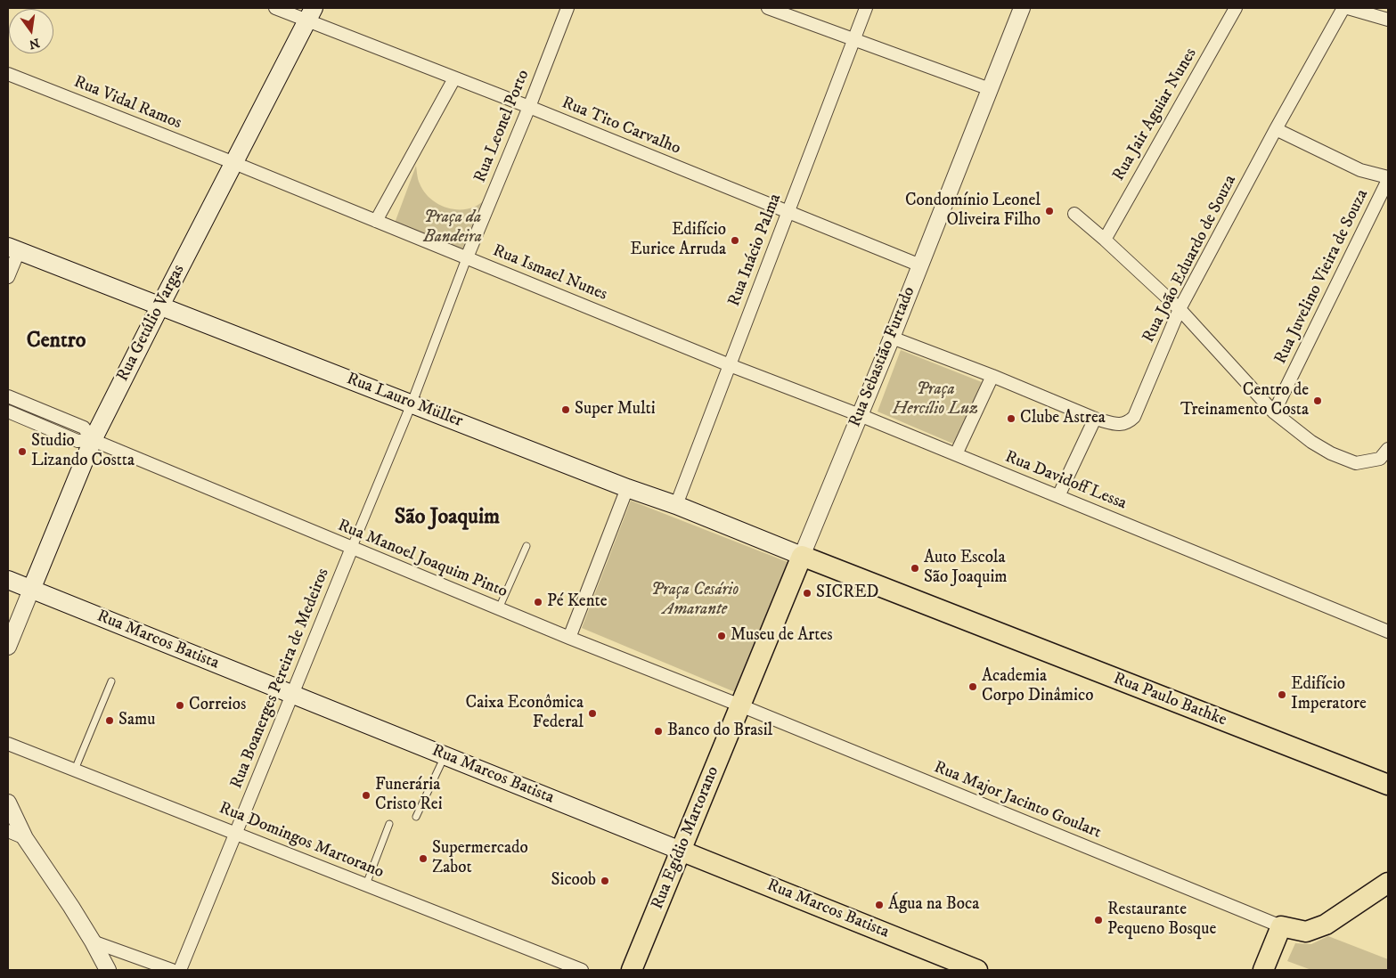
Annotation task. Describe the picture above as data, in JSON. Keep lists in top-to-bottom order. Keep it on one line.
{"streets":{"main road":["Rua Getúlio Vargas","Rua Sebastião Furtado","Rua Lauro Müller","Rua Marcos Batista","Rua Paulo Bathke","Rua Egídio Martorano"],"street":["Rua Vidal Ramos","Rua Jair Aguiar Nunes","Rua Leonel Porto","Rua Tito Carvalho","Rua Inácio Palma","Rua João Eduardo de Souza","Rua Ismael Nunes","Rua Juvelino Vieira de Souza","Rua Davidoff Lessa","Rua Manoel Joaquim Pinto","Rua Boanerges Pereira de Medeiros","Rua Major Jacinto Goulart","Rua Domingos Martorano"]},"crossings":[["Rua Vidal Ramos","Rua Ismael Nunes"],["Rua Vidal Ramos","Rua Getúlio Vargas"],["Rua Leonel Porto","Rua Tito Carvalho"],["Rua Leonel Porto","Rua Ismael Nunes"],["Rua Tito Carvalho","Rua Inácio Palma"],["Rua Tito Carvalho","Rua Getúlio Vargas"],["Rua Tito Carvalho","Rua Sebastião Furtado"],["Rua Inácio Palma","Rua Ismael Nunes"],["Rua Inácio Palma","Rua Lauro Müller"],["Rua Inácio Palma","Rua Davidoff Lessa"],["Rua Ismael Nunes","Rua Getúlio Vargas"],["Rua Ismael Nunes","Rua Davidoff Lessa"],["Rua Getúlio Vargas","Rua Lauro Müller"],["Rua Getúlio Vargas","Rua Manoel Joaquim Pinto"],["Rua Getúlio Vargas","Rua Marcos Batista"],["Rua Sebastião Furtado","Rua Lauro Müller"],["Rua Sebastião Furtado","Rua Davidoff Lessa"],["Rua Sebastião Furtado","Rua Manoel Joaquim Pinto"],["Rua Sebastião Furtado","Rua Paulo Bathke"],["Rua Sebastião Furtado","Rua Major Jacinto Goulart"],["Rua Sebastião Furtado","Rua Egídio Martorano"],["Rua Lauro Müller","Rua Paulo Bathke"],["Rua Manoel Joaquim Pinto","Rua Boanerges Pereira de Medeiros"],["Rua Manoel Joaquim Pinto","Rua Major Jacinto Goulart"],["Rua Manoel Joaquim Pinto","Rua Egídio Martorano"],["Rua Marcos Batista","Rua Boanerges Pereira de Medeiros"],["Rua Marcos Batista","Rua Egídio Martorano"],["Rua Boanerges Pereira de Medeiros","Rua Domingos Martorano"],["Rua Major Jacinto Goulart","Rua Egídio Martorano"]],"districts":["Centro","São Joaquim"],"parks":["Praça da Bandeira","Praça Hercílio Luz","Praça Cesário Amarante"],"places":["Condomínio Leonel Oliveira Filho","Edifício Eurice Arruda","Centro de Treinamento Costa","Super Multi","Clube Astrea","Studio Lizando Costta","Auto Escola São Joaquim","SICRED","Pé Kente","Museu de Artes","Academia Corpo Dinâmico","Edifício Imperatore","Correios","Caixa Econômica Federal","Samu","Banco do Brasil","Funerária Cristo Rei","Supermercado Zabot","Sicoob","Água na Boca","Restaurante Pequeno Bosque"],"north":"bottom"}
